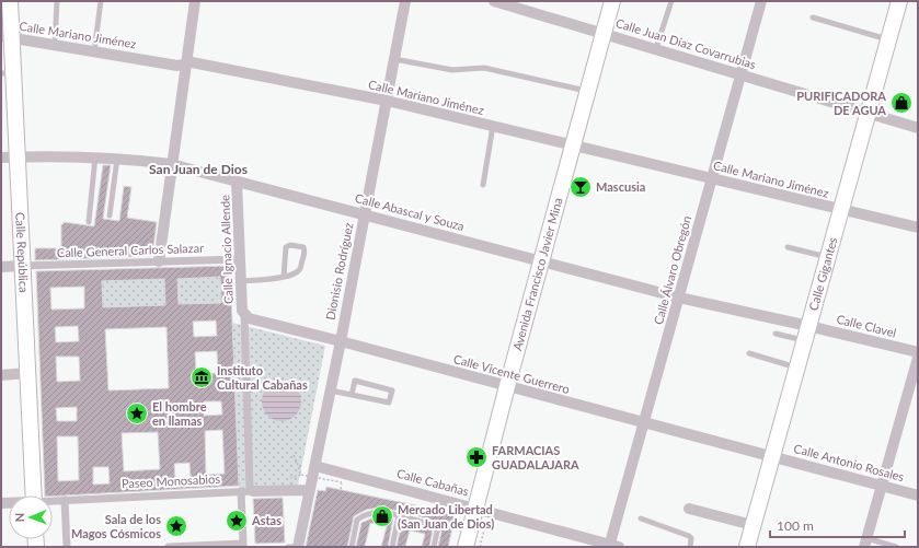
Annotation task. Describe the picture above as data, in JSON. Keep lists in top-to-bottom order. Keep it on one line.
{"streets":{"main road":["Calle República","Avenida Francisco Javier Mina","Calle Gigantes"],"street":["Calle Mariano Jiménez","Calle Juan Díaz Covarrubias","Calle Abascal y Souza","Calle Ignacio Allende","Calle General Carlos Salazar","Calle Álvaro Obregón","Dionisio Rodríguez","Calle Clavel","Calle Vicente Guerrero","Calle Antonio Rosales","Paseo Monosabios","Calle Cabañas"]},"crossings":[["Calle Mariano Jiménez","Calle República"],["Calle Mariano Jiménez","Calle Álvaro Obregón"],["Calle Mariano Jiménez","Dionisio Rodríguez"],["Calle Mariano Jiménez","Avenida Francisco Javier Mina"],["Calle Mariano Jiménez","Calle Gigantes"],["Calle Juan Díaz Covarrubias","Calle Álvaro Obregón"],["Calle Juan Díaz Covarrubias","Avenida Francisco Javier Mina"],["Calle Juan Díaz Covarrubias","Calle Gigantes"],["Calle Abascal y Souza","Calle Ignacio Allende"],["Calle Abascal y Souza","Calle República"],["Calle Abascal y Souza","Calle Álvaro Obregón"],["Calle Abascal y Souza","Dionisio Rodríguez"],["Calle Abascal y Souza","Avenida Francisco Javier Mina"],["Calle Abascal y Souza","Calle Gigantes"],["Calle Abascal y Souza","Calle Clavel"],["Calle Ignacio Allende","Calle General Carlos Salazar"],["Calle Ignacio Allende","Calle Vicente Guerrero"],["Calle General Carlos Salazar","Calle República"],["Calle Álvaro Obregón","Calle Vicente Guerrero"],["Calle Álvaro Obregón","Calle Cabañas"],["Dionisio Rodríguez","Calle Vicente Guerrero"],["Dionisio Rodríguez","Paseo Monosabios"],["Dionisio Rodríguez","Calle Cabañas"],["Avenida Francisco Javier Mina","Calle Vicente Guerrero"],["Avenida Francisco Javier Mina","Calle Cabañas"],["Calle Gigantes","Calle Clavel"],["Calle Gigantes","Calle Vicente Guerrero"],["Calle Gigantes","Calle Antonio Rosales"],["Calle Vicente Guerrero","Calle Antonio Rosales"]],"districts":["San Juan de Dios"],"places":{"shop":["PURIFICADORA DE AGUA","Mercado Libertad (San Juan de Dios)"],"bar":["Mascusia"],"museum":["Instituto Cultural Cabañas"],"place":["El hombre en llamas","Astas","Sala de los Magos Cósmicos"],"pharmacy":["FARMACIAS GUADALAJARA"]},"scale_bar":"100 m","north":"left"}
